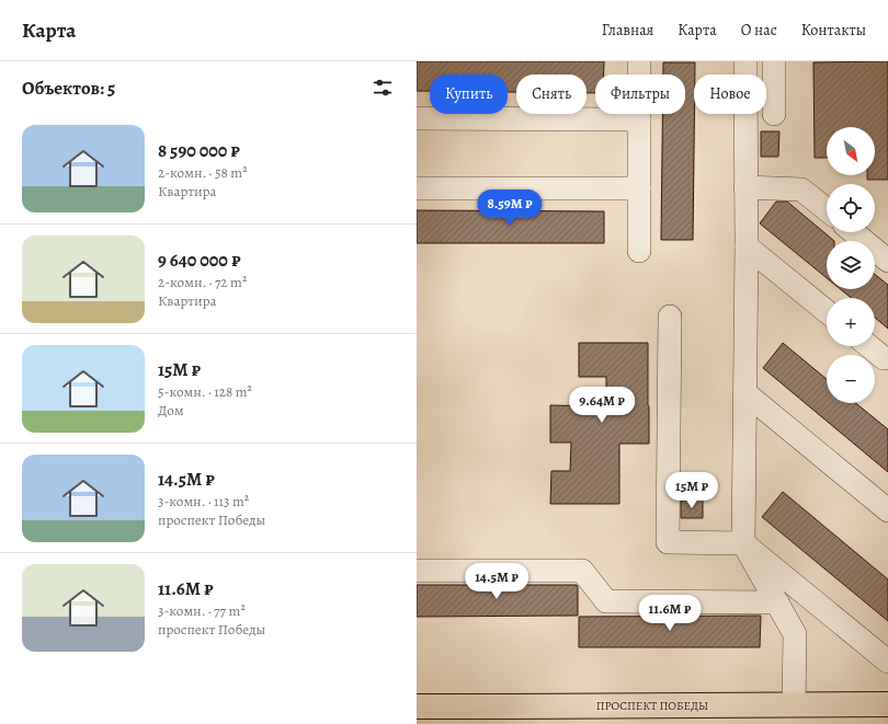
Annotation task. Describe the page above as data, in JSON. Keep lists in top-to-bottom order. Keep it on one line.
{"streets":{"main road":["ПРОСПЕКТ ПОБЕДЫ"]},"north":"bottom right","page":{"header":"Карта","nav":["Главная","Карта","О нас","Контакты"],"heading":"Объектов: 5","chip":["Купить","Снять","Фильтры","Новое"],"list":[{"name":"8 590 000 ₽","note":"2-комн. · 58 m² · Квартира"},{"name":"9 640 000 ₽","note":"2-комн. · 72 m² · Квартира"},{"name":"15M ₽","note":"5-комн. · 128 m² · Дом"},{"name":"14.5M ₽","note":"3-комн. · 113 m² · проспект Победы"},{"name":"11.6M ₽","note":"3-комн. · 77 m² · проспект Победы"}],"map_buttons":["+","−"],"price":["8.59M ₽","9.64M ₽","15M ₽","14.5M ₽","11.6M ₽"]}}
